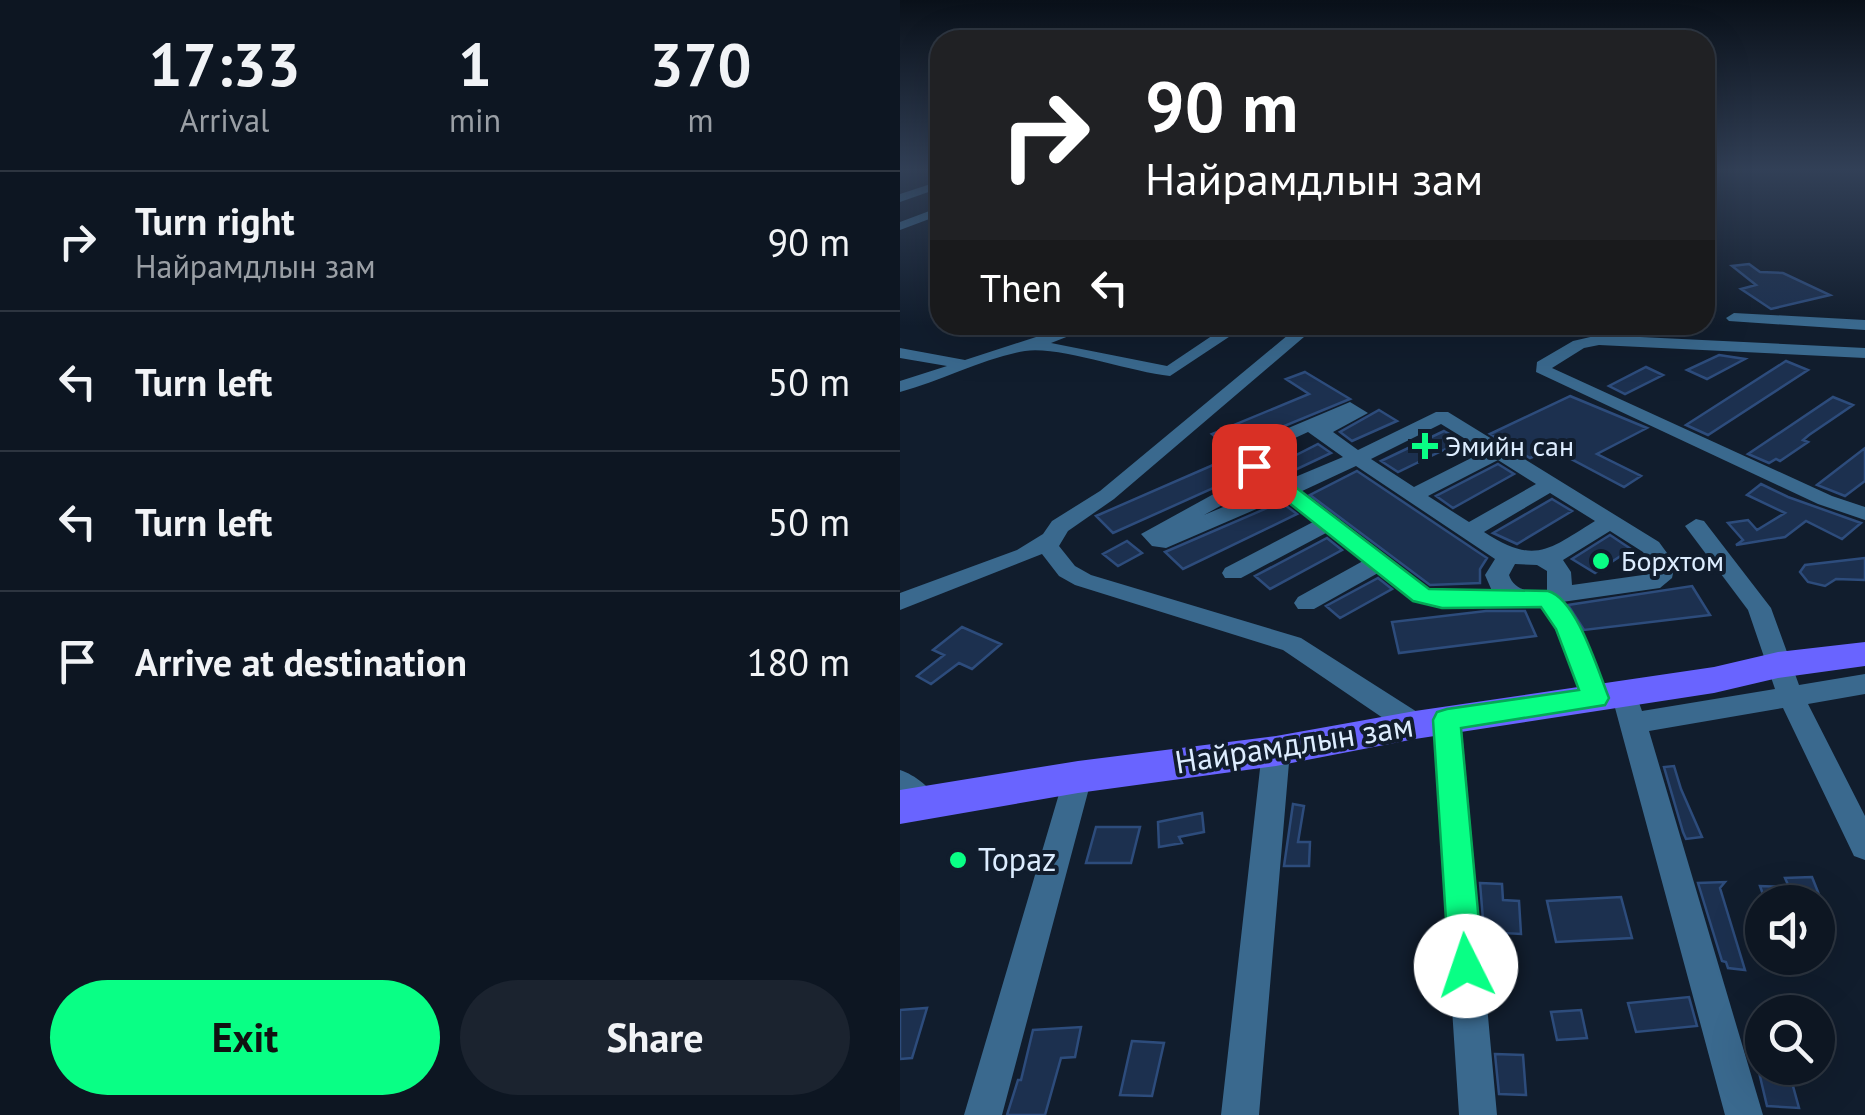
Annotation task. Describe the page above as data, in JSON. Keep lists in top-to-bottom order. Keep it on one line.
{"streets":{"main road":["Найрамдлын зам"]},"places":{"health":["Эмийн сан"],"other":["Борхтом","Topaz"]},"page":{"eta":["17:33","Arrival","1","min","370","m"],"turn":["90 m","Найрамдлын зам"],"list":[{"name":"Turn right","note":"Найрамдлын зам","value":"90 m"},{"name":"Turn left","value":"50 m"},{"name":"Turn left","value":"50 m"},{"name":"Arrive at destination","value":"180 m"}],"then":"Then","buttons":["Exit","Share"]}}
